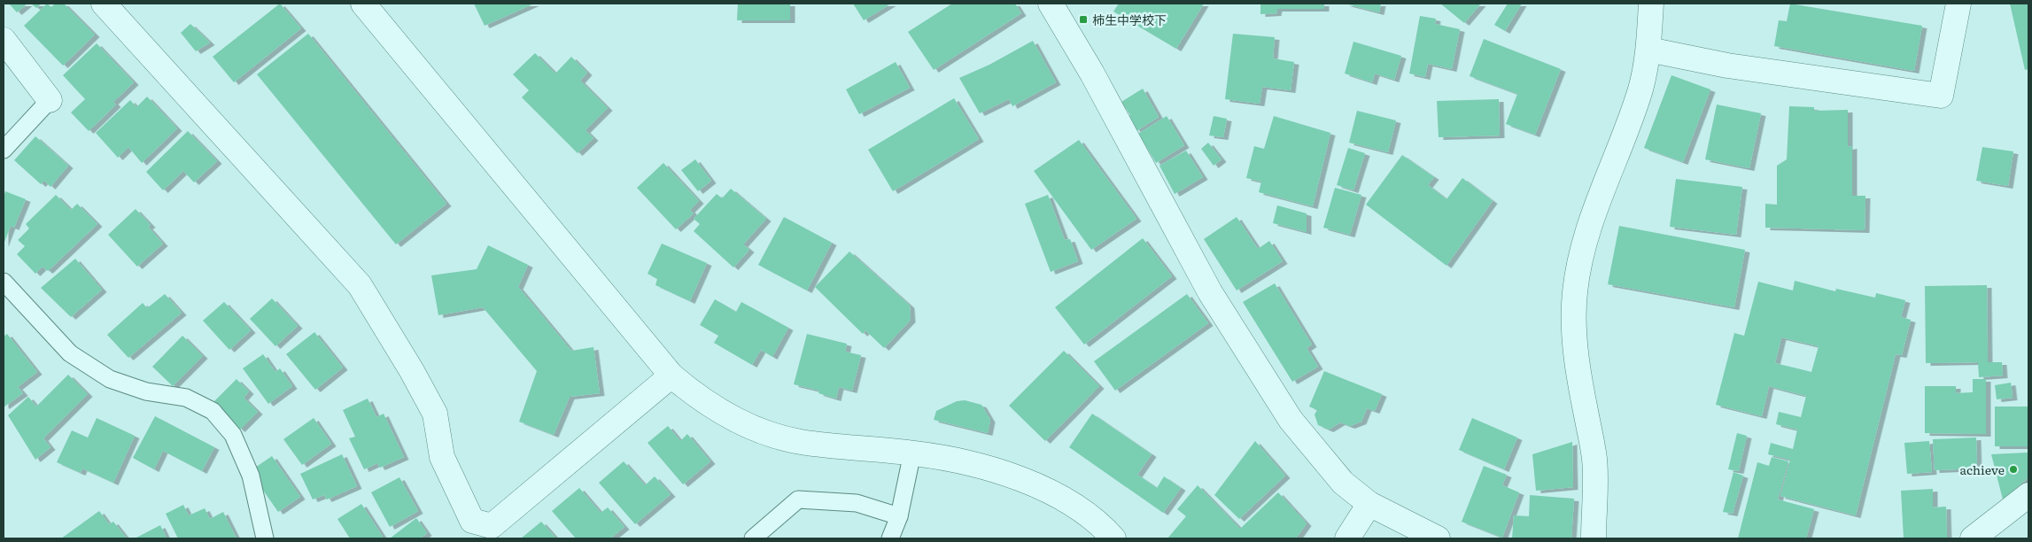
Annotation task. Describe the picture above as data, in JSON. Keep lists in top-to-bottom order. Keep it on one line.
{"places":{"transit":["柿生中学校下"],"other":["achieve"]}}
